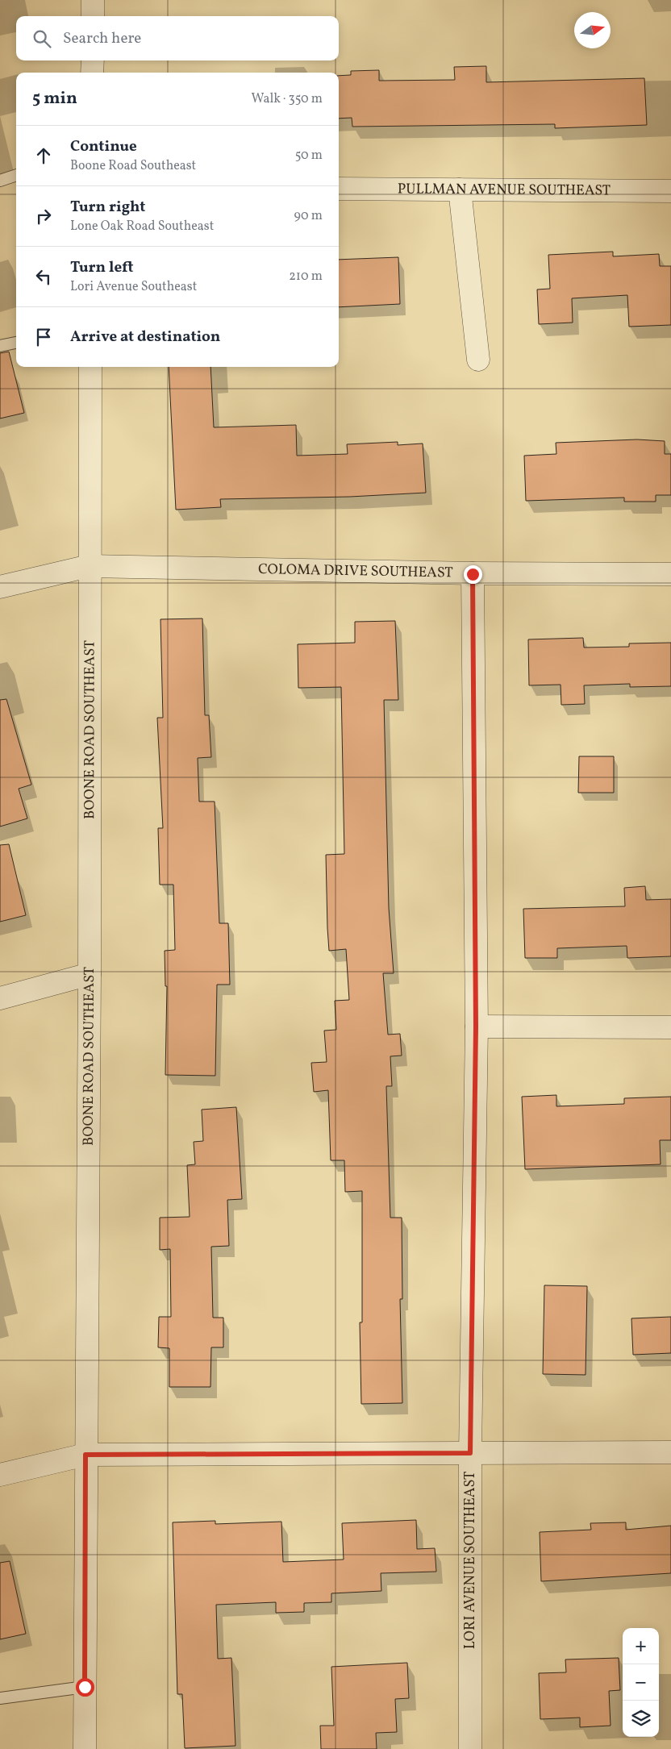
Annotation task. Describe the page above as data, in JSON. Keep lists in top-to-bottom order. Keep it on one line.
{"streets":{"street":["PULLMAN AVENUE SOUTHEAST","COLOMA DRIVE SOUTHEAST","BOONE ROAD SOUTHEAST","LORI AVENUE SOUTHEAST"]},"crossings":[["COLOMA DRIVE SOUTHEAST","BOONE ROAD SOUTHEAST"],["COLOMA DRIVE SOUTHEAST","LORI AVENUE SOUTHEAST"]],"north":"right","page":{"search":"Search here","heading":["5 min","Walk · 350 m"],"list":[["Continue","Boone Road Southeast","50 m"],["Turn right","Lone Oak Road Southeast","90 m"],["Turn left","Lori Avenue Southeast","210 m"],"Arrive at destination"],"map_buttons":["+","−"]}}
